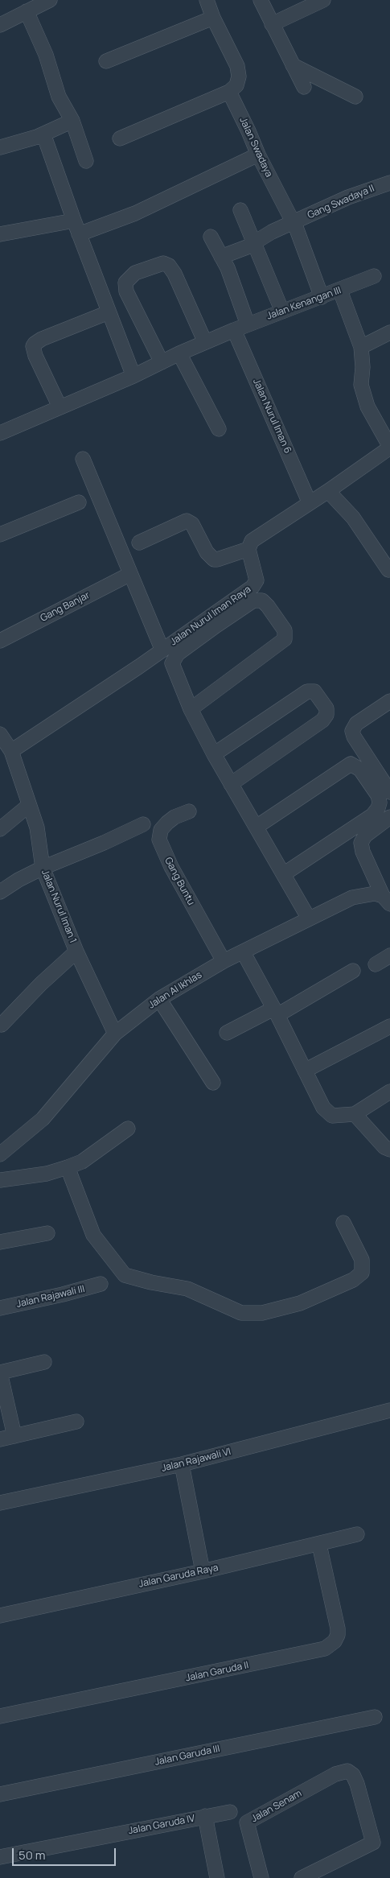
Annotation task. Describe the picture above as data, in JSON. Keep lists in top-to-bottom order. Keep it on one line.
{"streets":{"street":["Jalan Swadaya","Gang Swadaya II","Jalan Kenangan III","Jalan Nurul Iman 6","Gang Banjar","Jalan Nurul Iman Raya","Gang Buntu","Jalan Nurul Iman 1","Jalan Al Ikhlas","Jalan Rajawali III","Jalan Rajawali VI","Jalan Garuda Raya","Jalan Garuda II","Jalan Garuda III","Jalan Senam","Jalan Garuda IV"]},"crossings":[["Jalan Swadaya","Gang Swadaya II"],["Jalan Swadaya","Jalan Kenangan III"],["Jalan Kenangan III","Jalan Nurul Iman 6"],["Jalan Nurul Iman Raya","Jalan Nurul Iman 1"],["Gang Buntu","Jalan Al Ikhlas"],["Jalan Nurul Iman 1","Jalan Al Ikhlas"],["Jalan Garuda Raya","Jalan Garuda II"]],"scale_bar":"50 m"}
